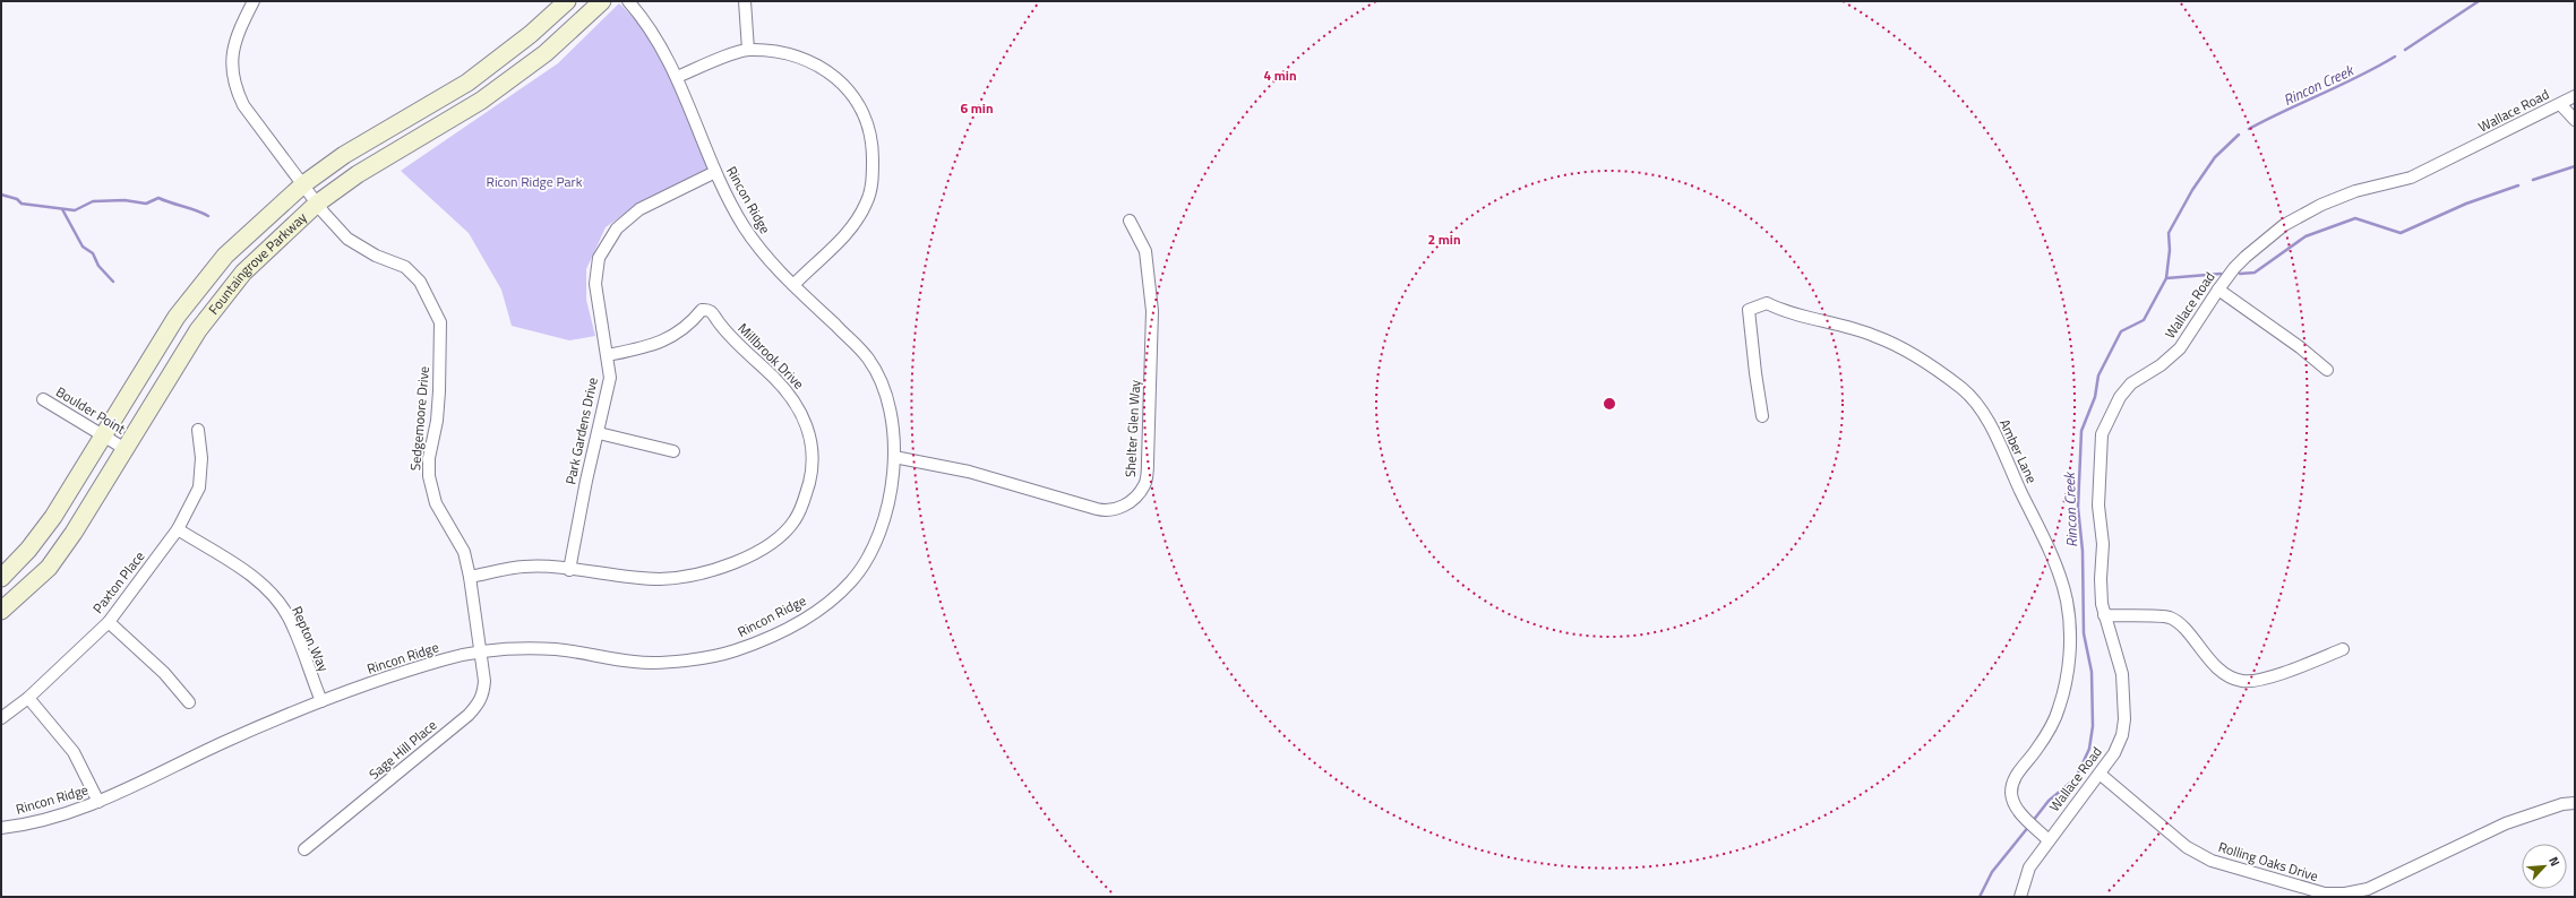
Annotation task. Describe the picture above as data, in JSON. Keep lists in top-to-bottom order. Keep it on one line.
{"streets":{"main road":["Fountaingrove Parkway"],"street":["Wallace Road","Rincon Ridge","Millbrook Drive","Boulder Point","Sedgemoore Drive","Shelter Glen Way","Park Gardens Drive","Amber Lane","Paxton Place","Repton Way","Sage Hill Place","Rolling Oaks Drive"]},"crossings":[["Wallace Road","Amber Lane"],["Wallace Road","Rolling Oaks Drive"],["Rincon Ridge","Sedgemoore Drive"],["Rincon Ridge","Shelter Glen Way"],["Rincon Ridge","Park Gardens Drive"],["Rincon Ridge","Repton Way"],["Rincon Ridge","Sage Hill Place"],["Fountaingrove Parkway","Boulder Point"],["Fountaingrove Parkway","Sedgemoore Drive"],["Millbrook Drive","Sedgemoore Drive"],["Millbrook Drive","Park Gardens Drive"],["Sedgemoore Drive","Sage Hill Place"],["Paxton Place","Repton Way"]],"water":["Rincon Creek"],"parks":["Ricon Ridge Park"],"north":"top right","rings":["4 min","6 min","2 min"]}
